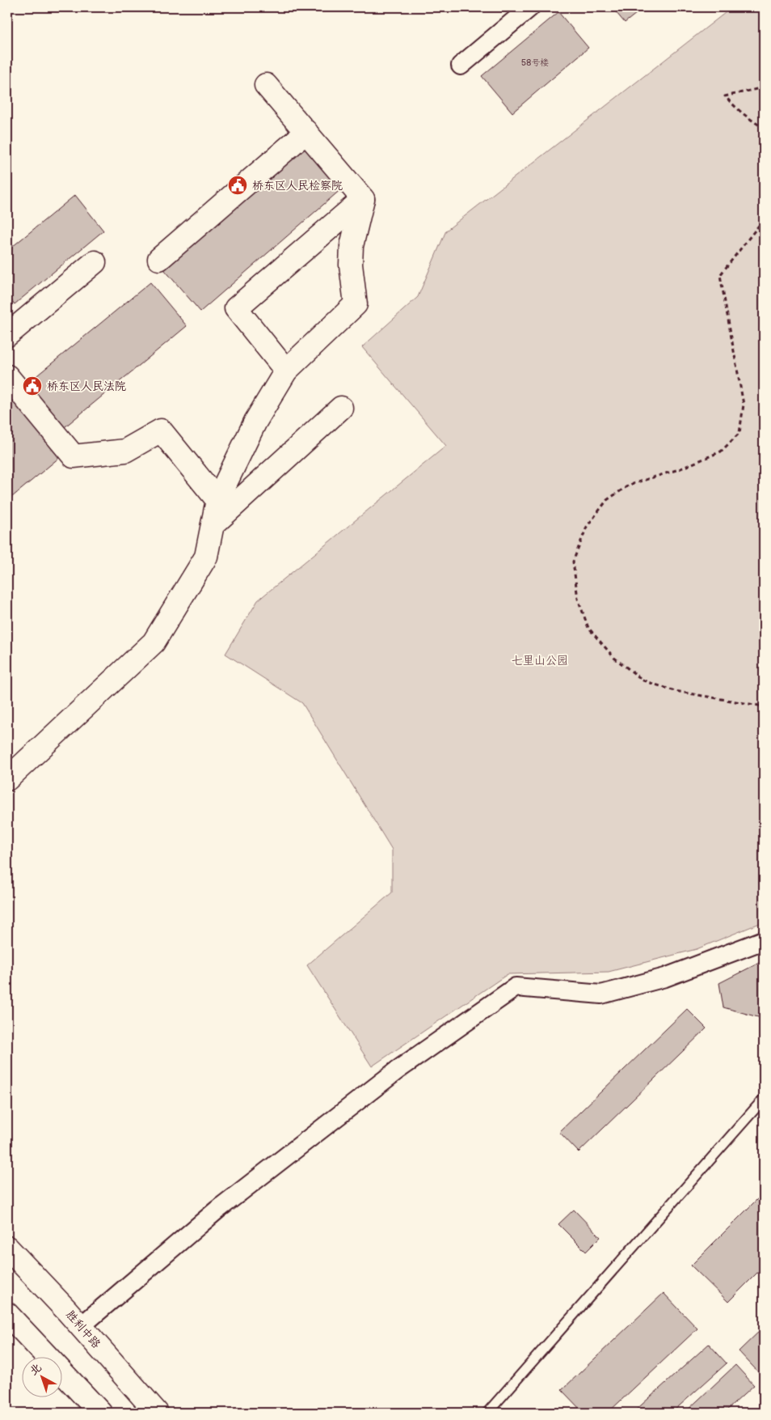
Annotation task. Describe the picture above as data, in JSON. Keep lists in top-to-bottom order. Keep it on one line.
{"streets":{"main road":["胜利中路"]},"parks":["七里山公园"],"places":{"public building":["桥东区人民检察院","桥东区人民法院"]},"house_numbers":["58号楼"],"north":"top left"}
